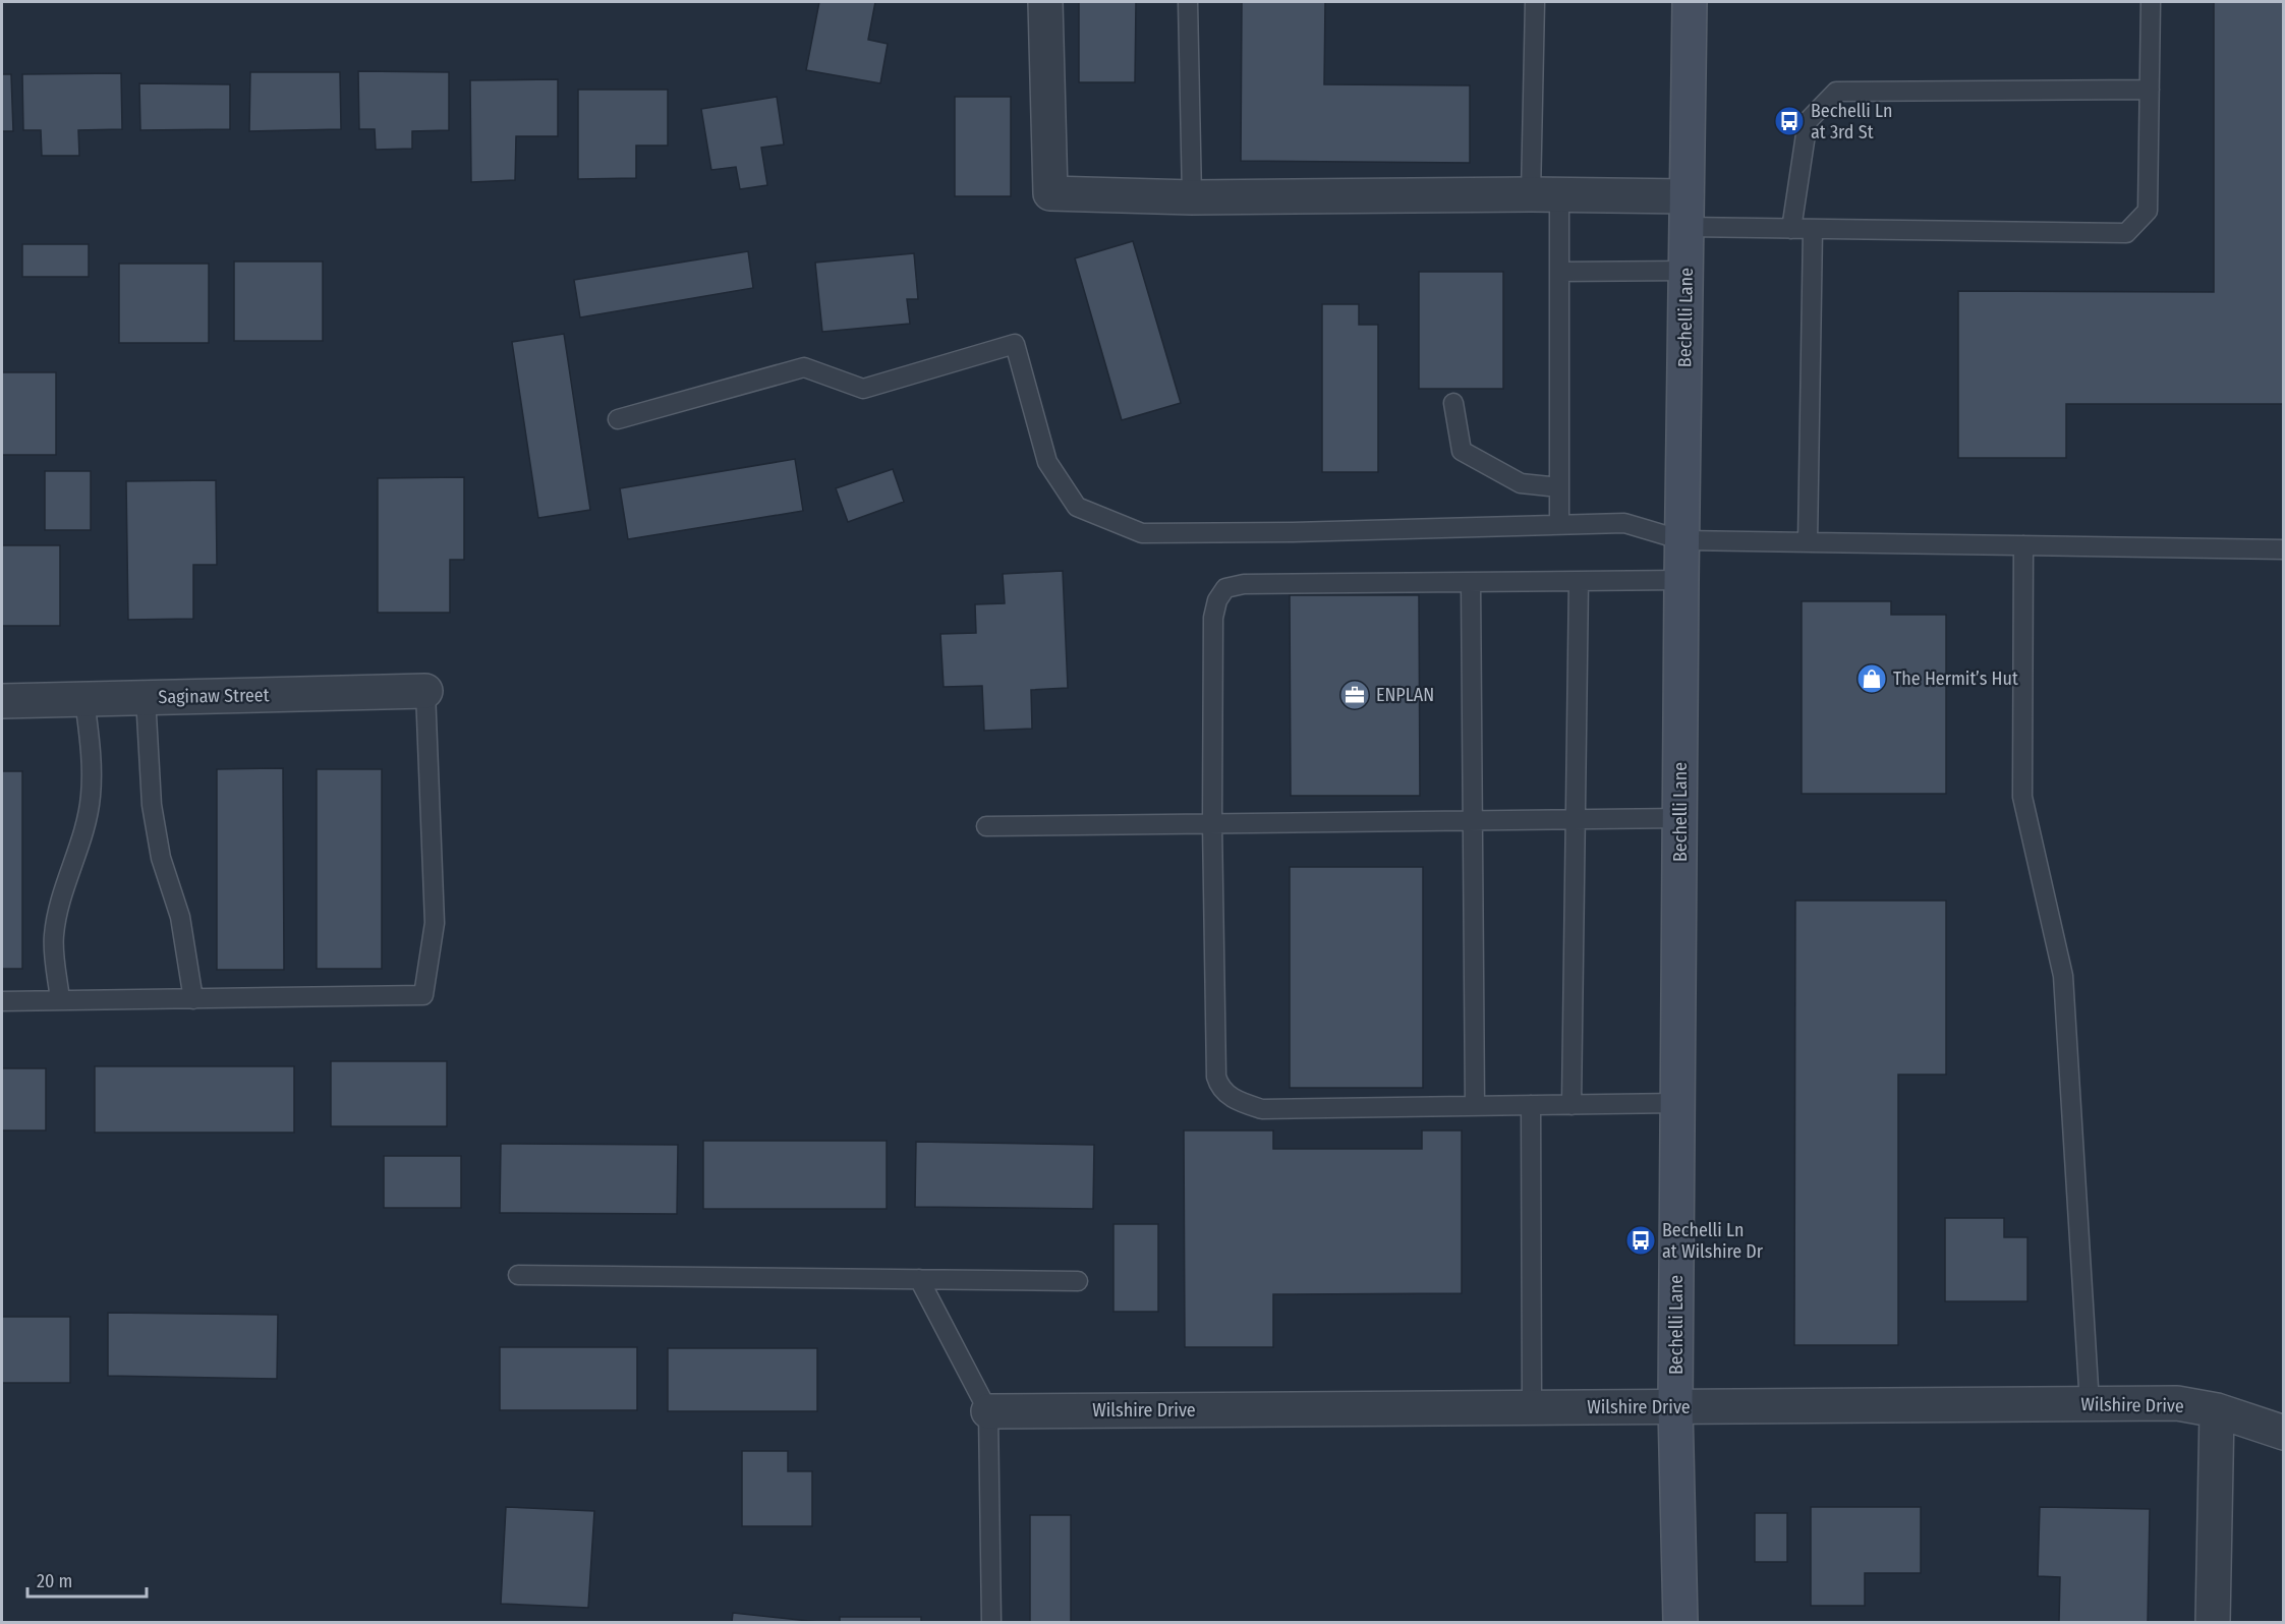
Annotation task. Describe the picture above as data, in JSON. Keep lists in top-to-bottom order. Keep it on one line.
{"streets":{"main road":["Bechelli Lane"],"street":["Saginaw Street","Wilshire Drive"]},"crossings":[["Bechelli Lane","Wilshire Drive"]],"places":{"bus stop":["Bechelli Ln at 3rd St","Bechelli Ln at Wilshire Dr"],"shop":["The Hermit’s Hut"],"office":["ENPLAN"]},"scale_bar":"20 m"}
